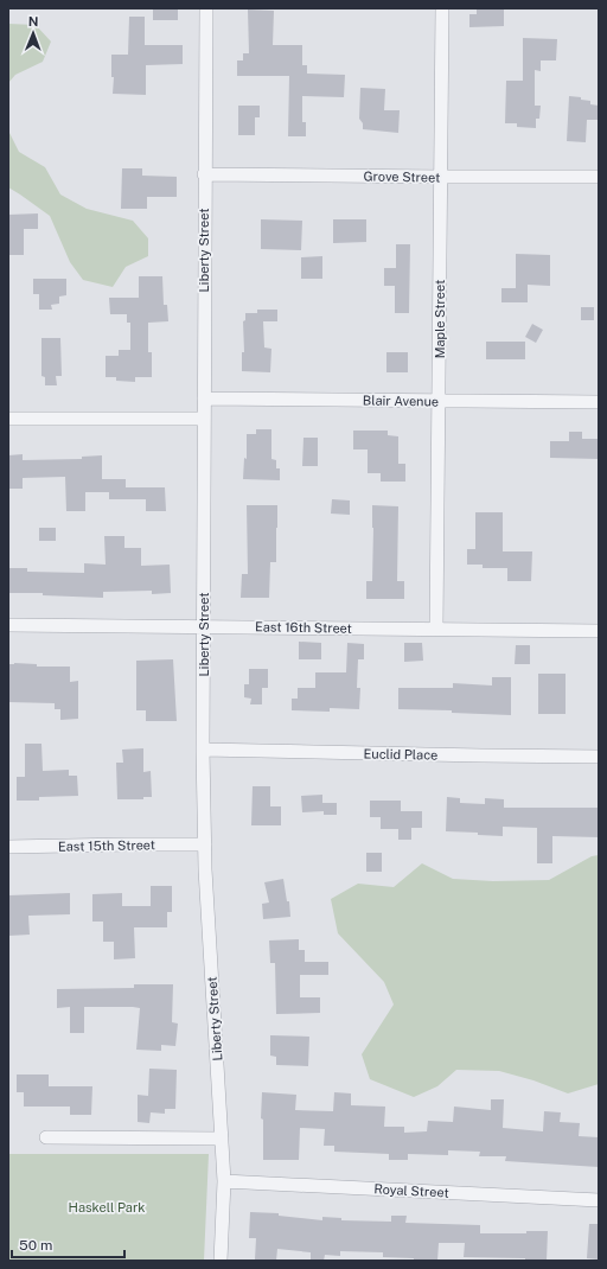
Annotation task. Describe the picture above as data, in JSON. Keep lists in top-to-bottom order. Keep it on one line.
{"streets":{"street":["Grove Street","Liberty Street","Maple Street","Blair Avenue","East 16th Street","Euclid Place","East 15th Street","Royal Street"]},"crossings":[["Grove Street","Liberty Street"],["Grove Street","Maple Street"],["Liberty Street","Blair Avenue"],["Liberty Street","East 16th Street"],["Liberty Street","Euclid Place"],["Liberty Street","East 15th Street"],["Liberty Street","Royal Street"],["Maple Street","Blair Avenue"],["Maple Street","East 16th Street"]],"parks":["Haskell Park"],"scale_bar":"50 m","north":"top"}
